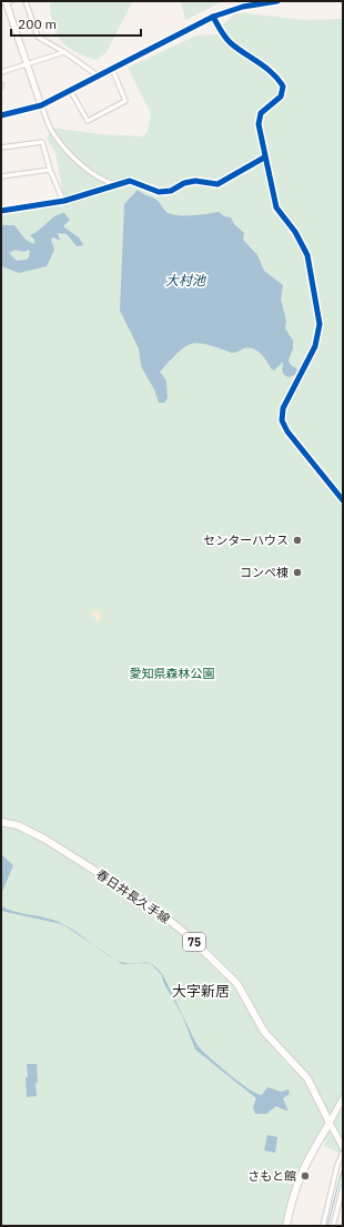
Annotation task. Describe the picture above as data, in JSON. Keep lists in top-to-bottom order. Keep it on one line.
{"streets":{"main road":["春日井長久手線","75"]},"districts":["大字新居"],"water":["大村池"],"parks":["愛知県森林公園"],"places":["センターハウス","コンペ棟","さもと館"],"scale_bar":"200 m"}
